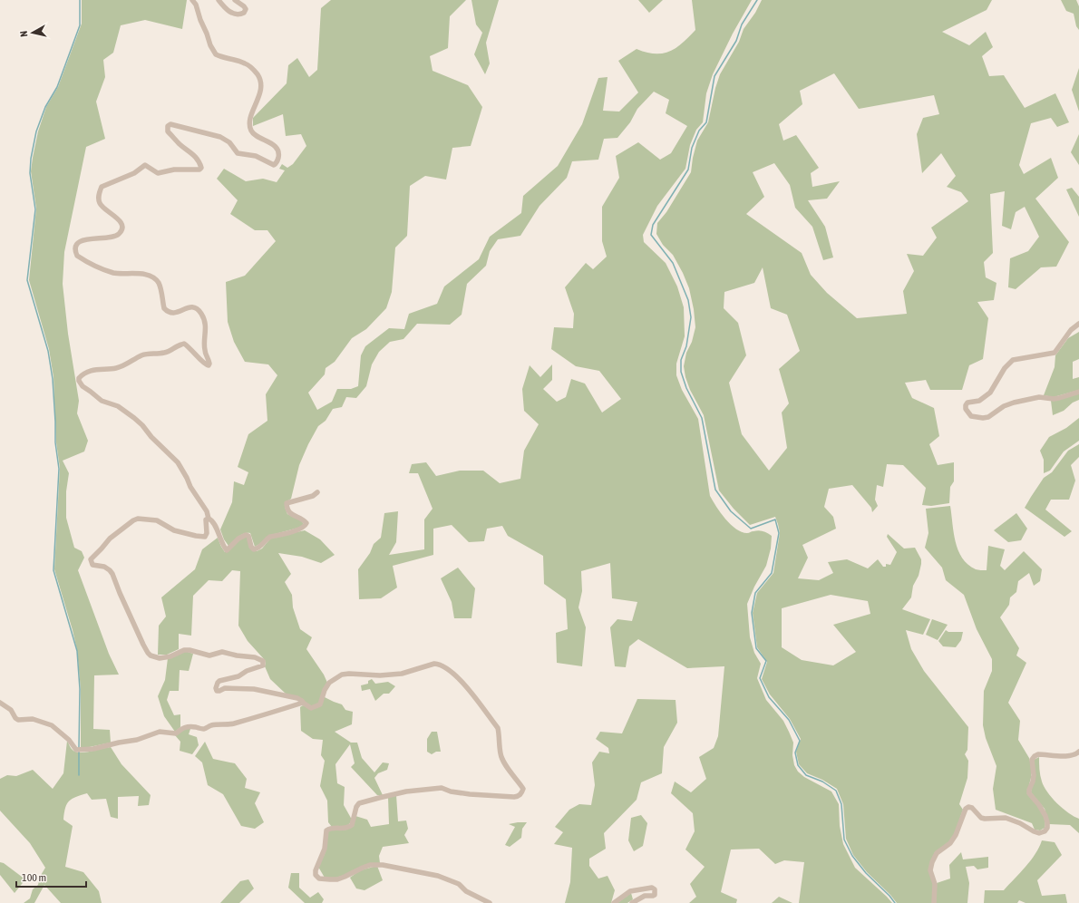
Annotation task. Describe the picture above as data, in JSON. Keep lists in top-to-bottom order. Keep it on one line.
{"scale_bar":"100 m","north":"left"}
